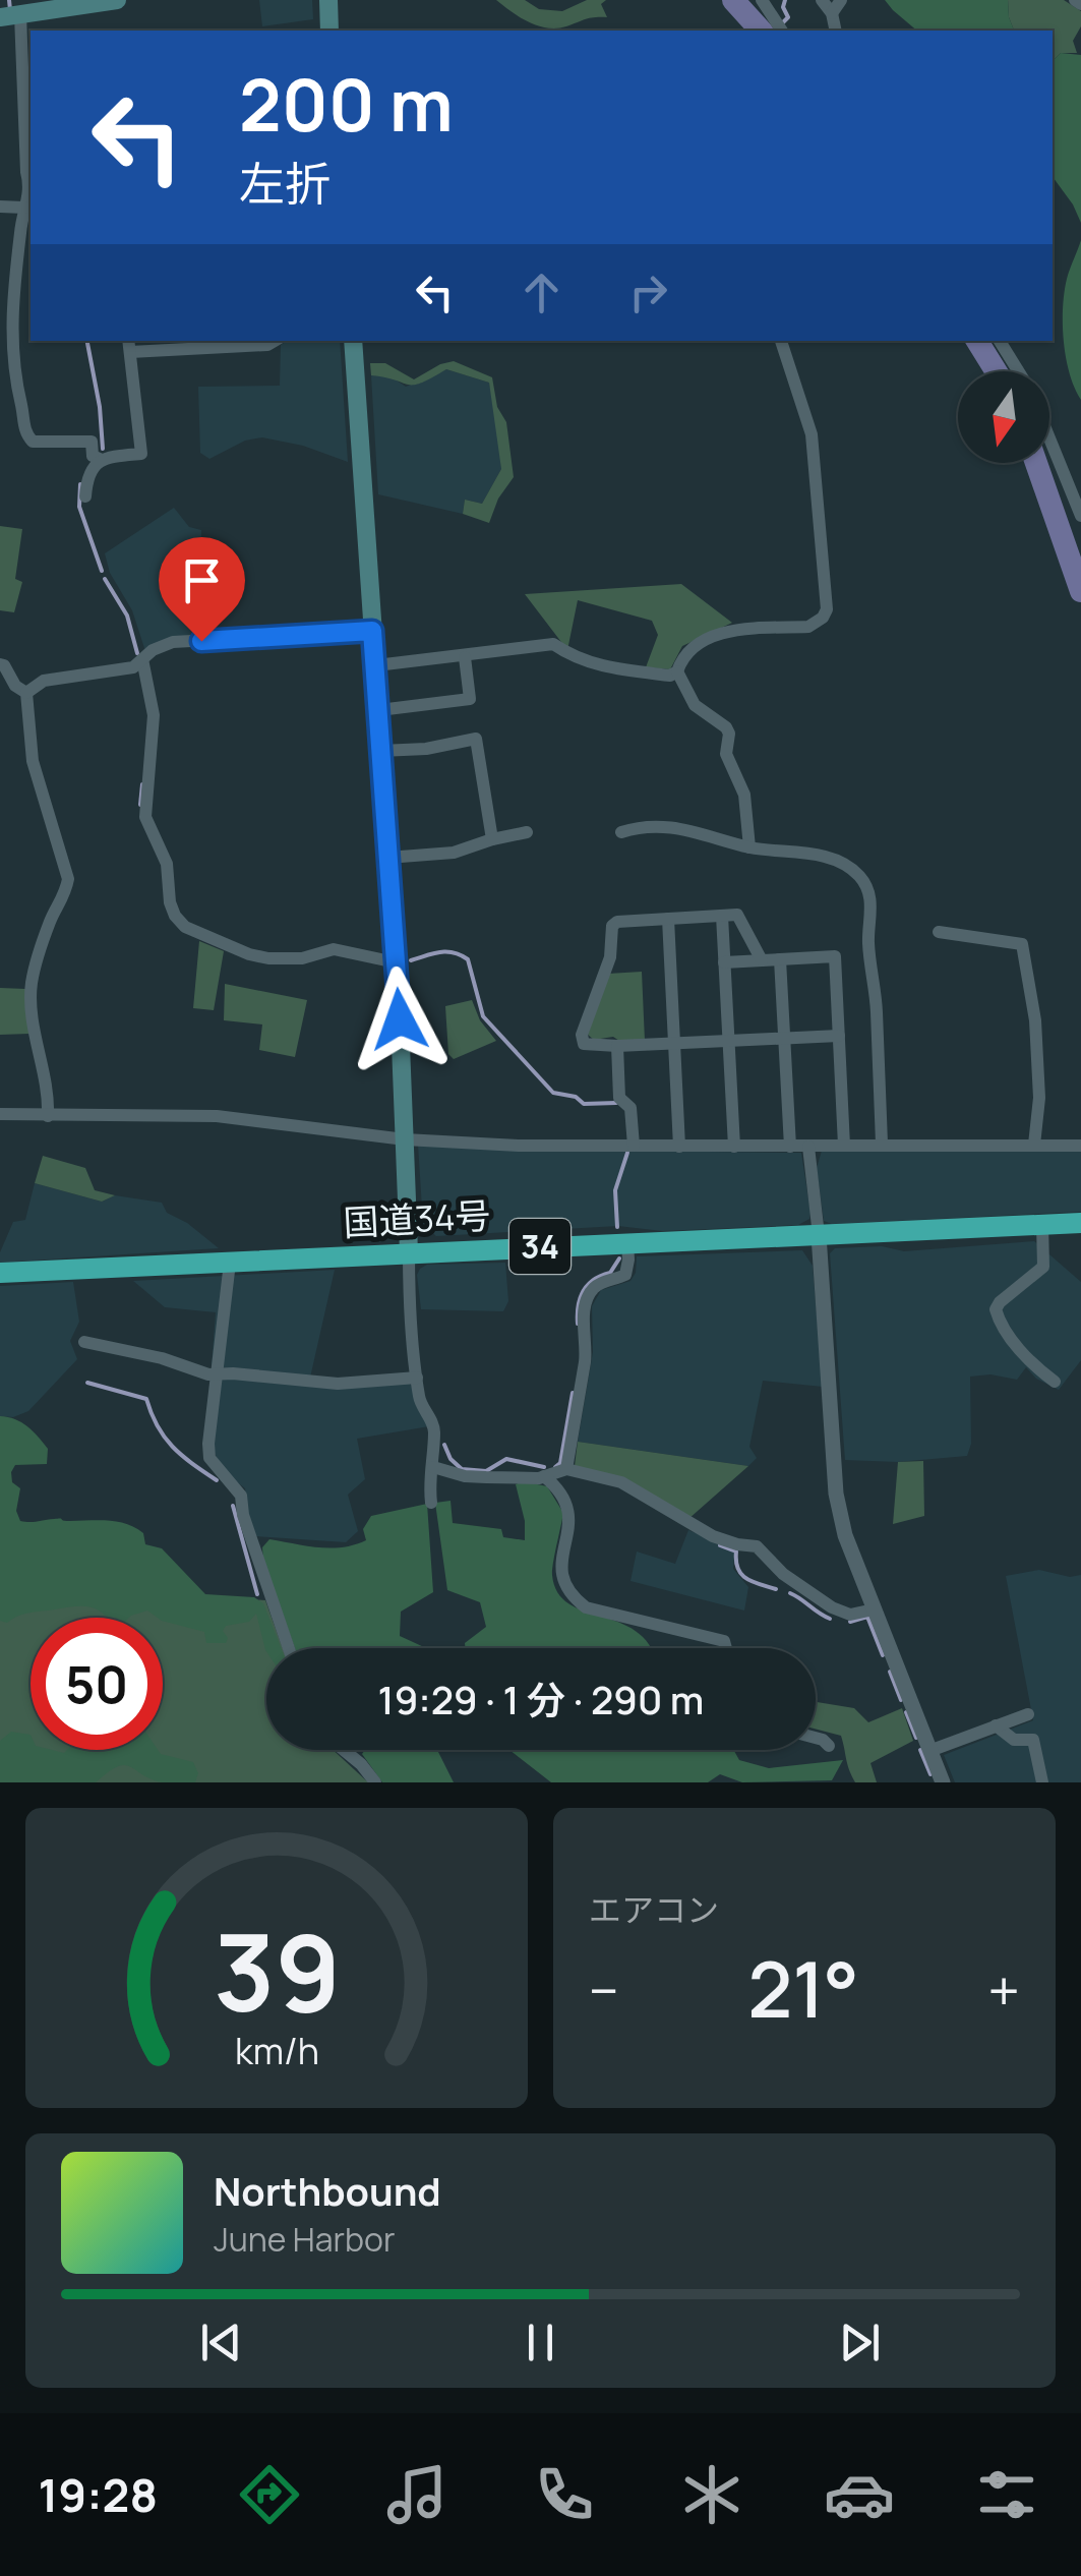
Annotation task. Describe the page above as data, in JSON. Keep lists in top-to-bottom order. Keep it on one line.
{"streets":{"highway":["国道34号","34"]},"north":"bottom","page":{"turn":["200 m","左折"],"limit":"50","trip":"19:29 · 1 分 · 290 m","tile":"エアコン","heat":["−","21°","+"],"song":["Northbound","June Harbor"],"tabs":"19:28","gauge":["39","km/h"]}}
